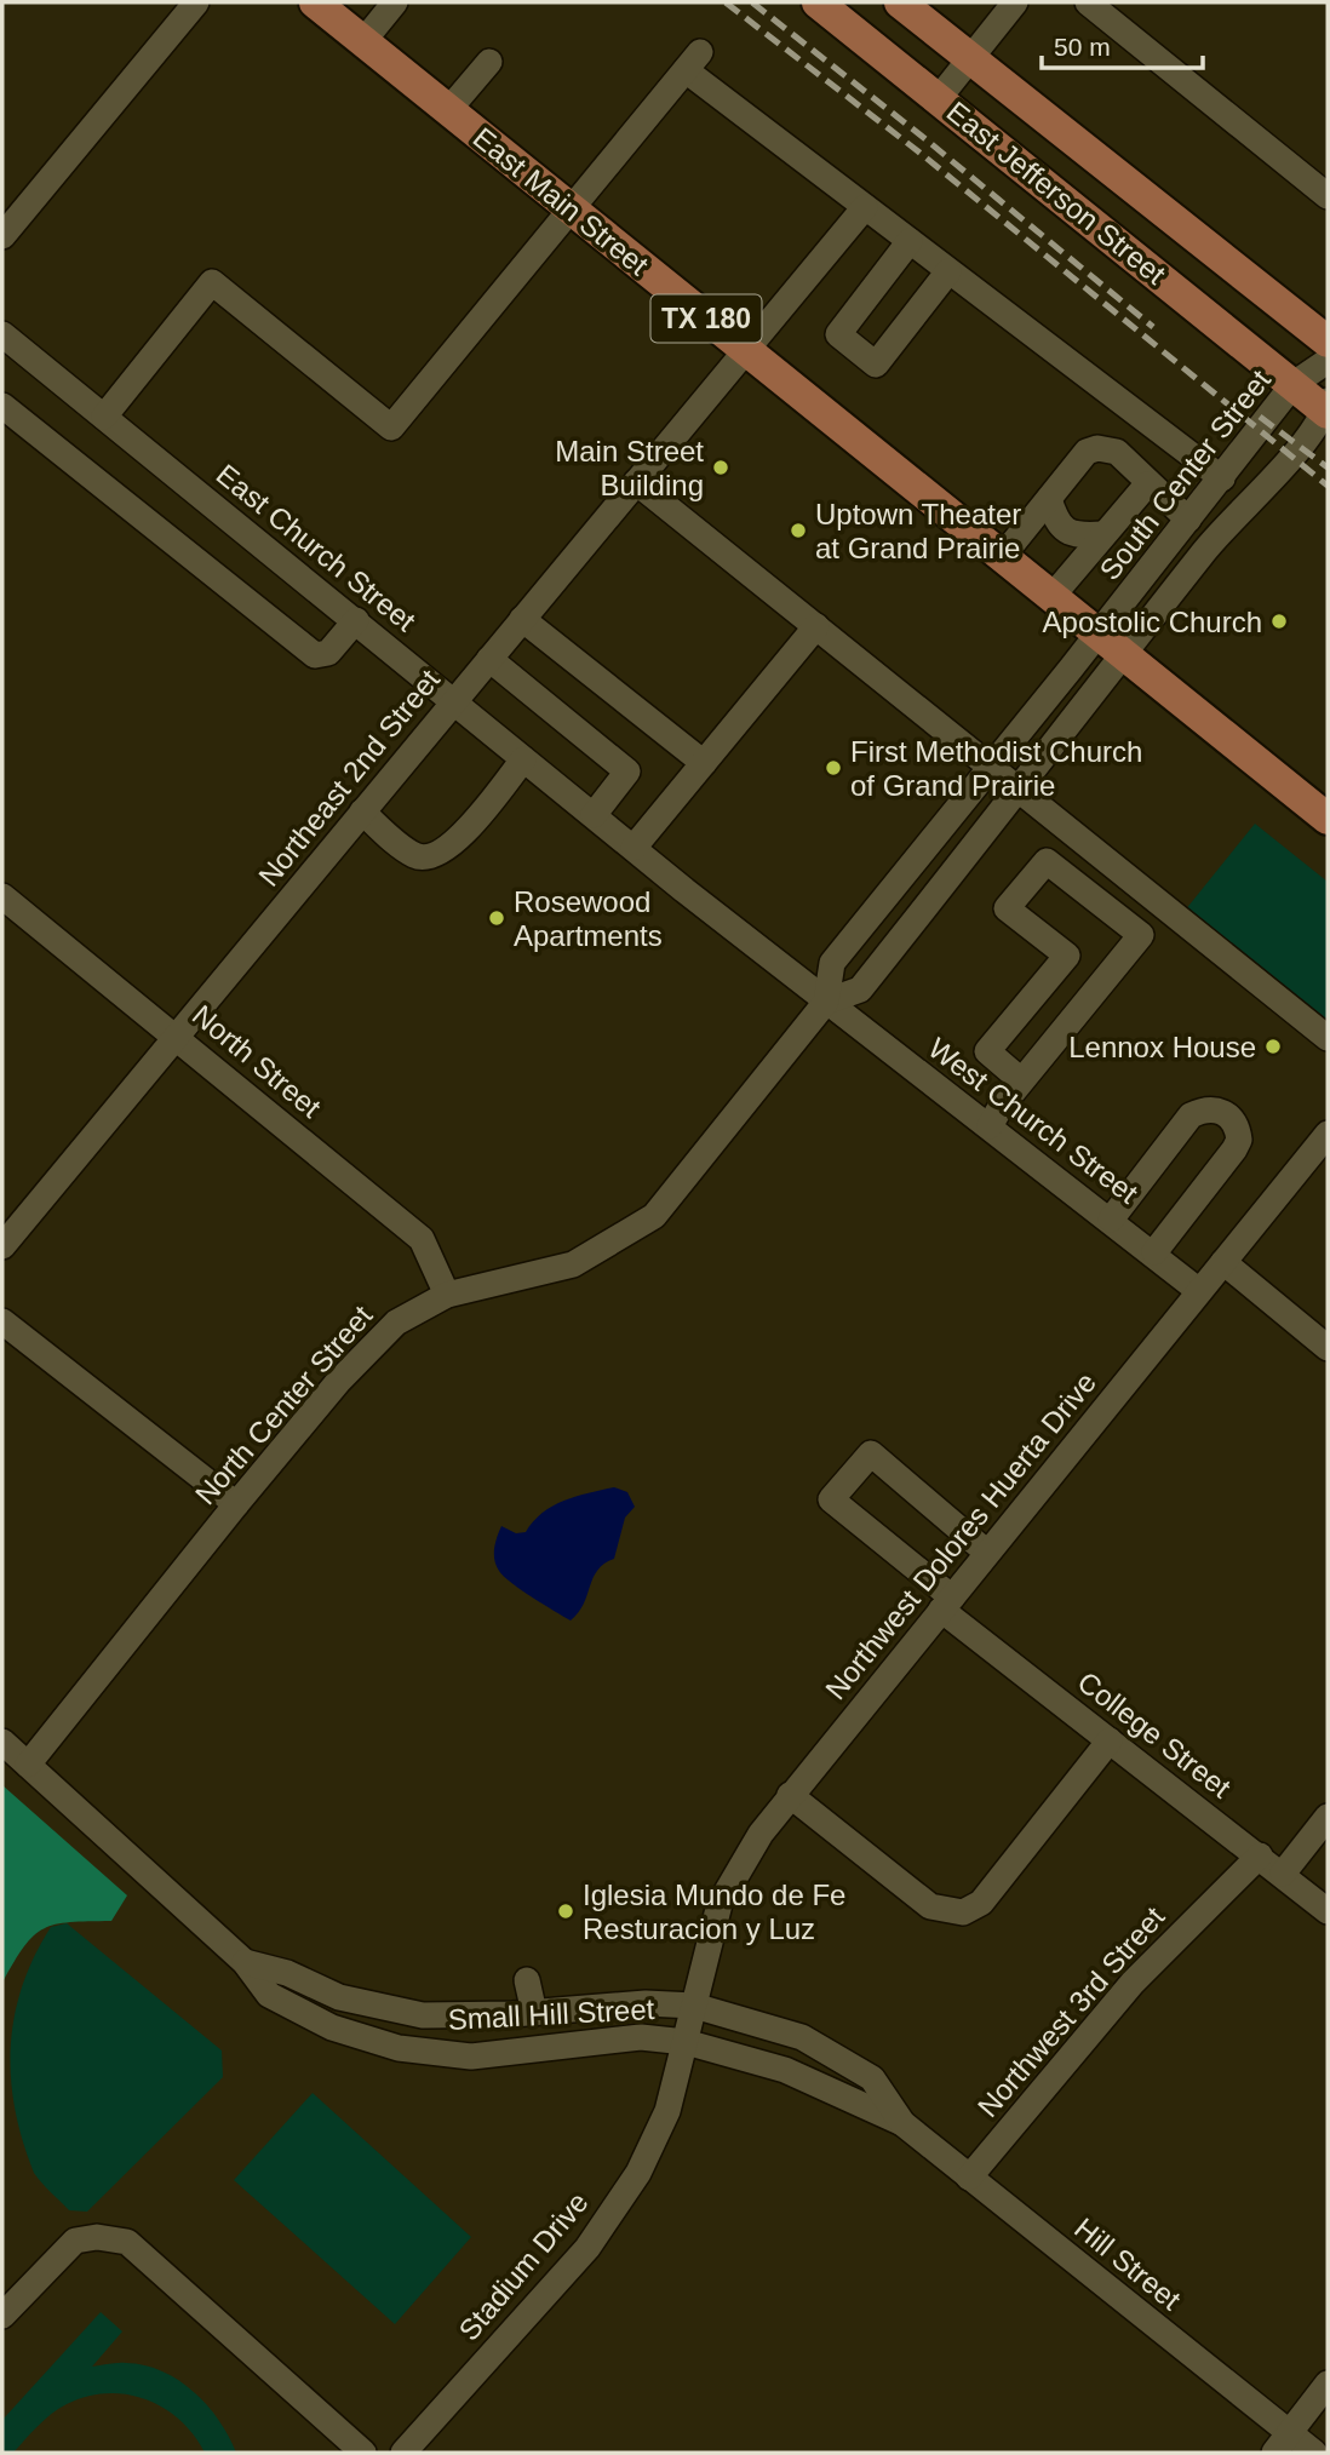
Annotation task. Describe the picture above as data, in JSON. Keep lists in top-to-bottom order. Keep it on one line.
{"streets":{"main road":["East Jefferson Street","East Main Street","TX 180"],"street":["South Center Street","East Church Street","Northeast 2nd Street","North Street","West Church Street","North Center Street","Northwest Dolores Huerta Drive","College Street","Northwest 3rd Street","Small Hill Street","Hill Street","Stadium Drive"]},"crossings":[["East Jefferson Street","South Center Street"],["East Main Street","TX 180"],["East Main Street","South Center Street"],["East Main Street","Northeast 2nd Street"],["East Main Street","North Center Street"],["TX 180","North Center Street"],["South Center Street","North Center Street"],["East Church Street","Northeast 2nd Street"],["East Church Street","West Church Street"],["East Church Street","North Center Street"],["Northeast 2nd Street","North Street"],["North Street","North Center Street"],["West Church Street","North Center Street"],["West Church Street","Northwest Dolores Huerta Drive"],["North Center Street","Small Hill Street"],["Northwest Dolores Huerta Drive","College Street"],["Northwest Dolores Huerta Drive","Small Hill Street"],["Northwest Dolores Huerta Drive","Hill Street"],["Northwest Dolores Huerta Drive","Stadium Drive"],["College Street","Northwest 3rd Street"],["Northwest 3rd Street","Hill Street"],["Small Hill Street","Hill Street"],["Small Hill Street","Stadium Drive"],["Hill Street","Stadium Drive"]],"places":["Main Street Building","Uptown Theater at Grand Prairie","Apostolic Church","First Methodist Church of Grand Prairie","Rosewood Apartments","Lennox House","Iglesia Mundo de Fe Resturacion y Luz"],"scale_bar":"50 m"}
